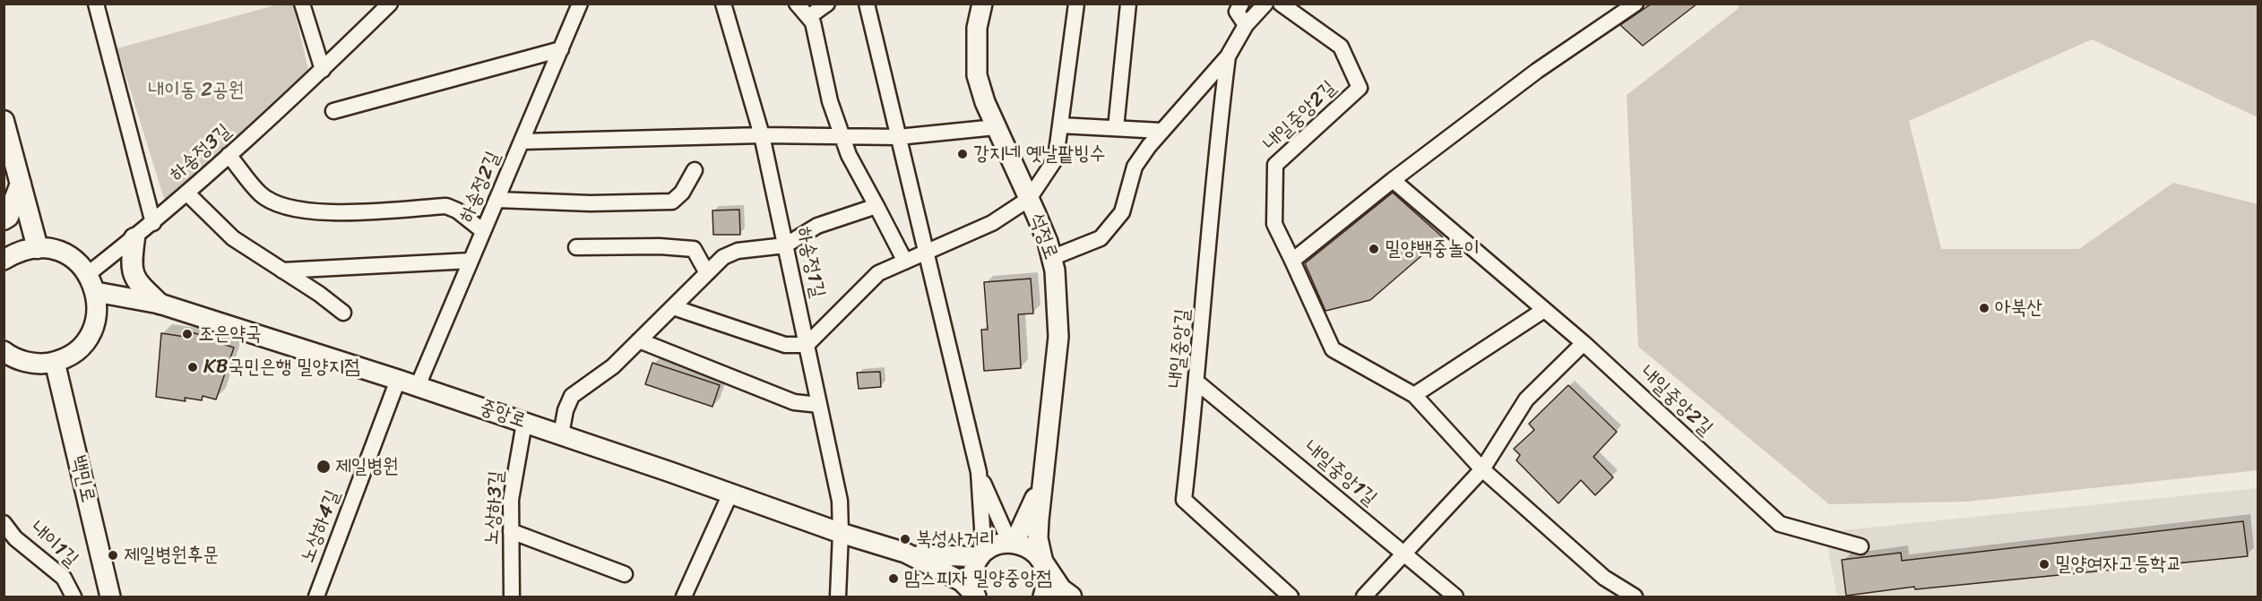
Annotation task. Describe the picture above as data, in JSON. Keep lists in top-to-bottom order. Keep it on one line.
{"streets":{"street":["내일중앙2길","하송정3길","하송정2길","석정로","하송정1길","내일중앙길","중앙로","내일중앙1길","백민로","노상하3길","노상하4길","내이1길"]},"crossings":[["하송정2길","중앙로"],["하송정1길","중앙로"],["내일중앙길","내일중앙1길"],["중앙로","노상하3길"],["중앙로","노상하4길"]],"parks":["내이동 2공원"],"places":["강지네 옛날팥빙수","밀양백중놀이","아북산","조은약국","KB국민은행 밀양지점","제일병원","북성사거리","제일병원후문","밀양여자고등학교","맘스피자 밀양중앙점"]}
